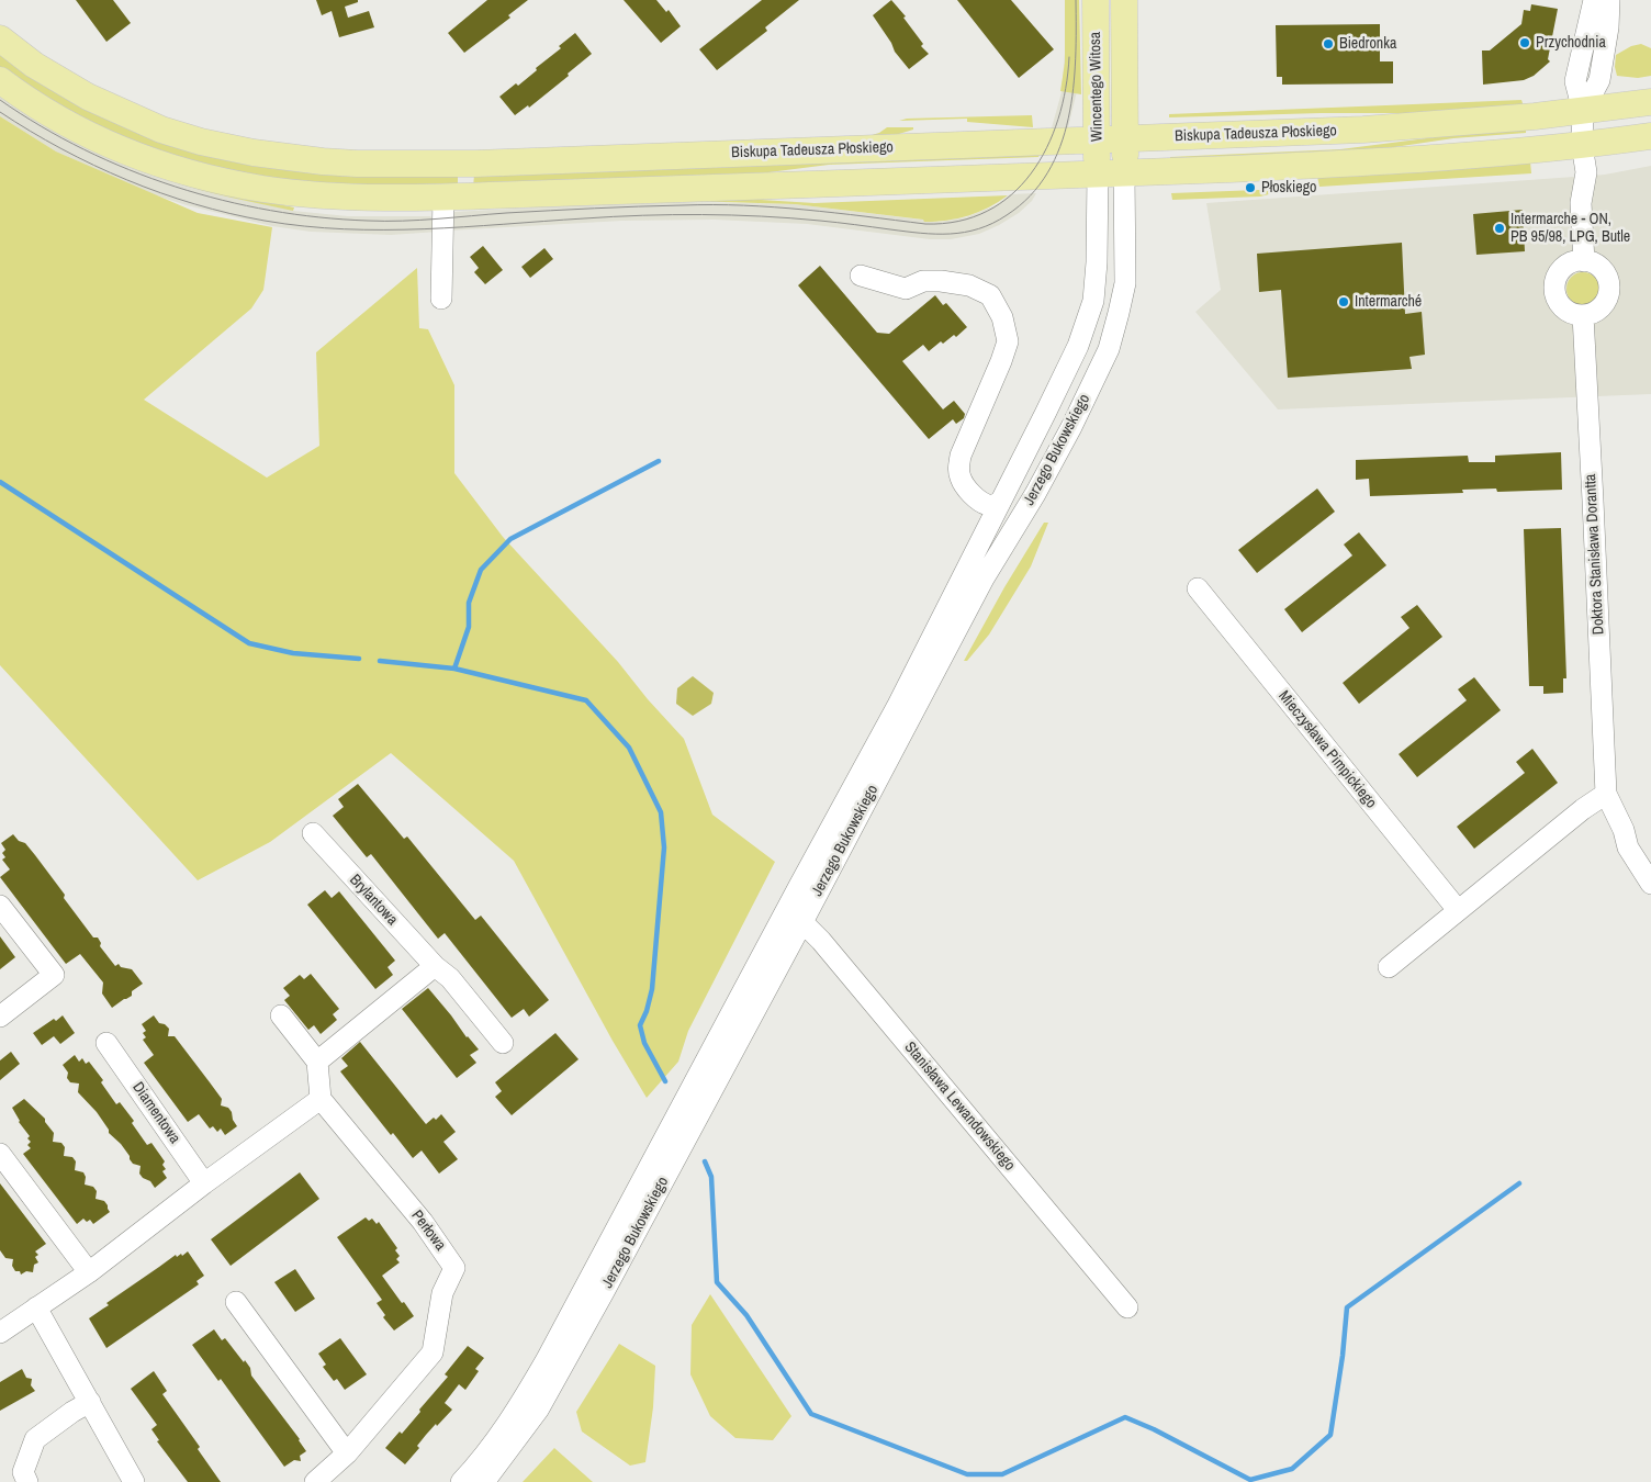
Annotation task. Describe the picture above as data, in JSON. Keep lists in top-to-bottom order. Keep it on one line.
{"streets":{"main road":["Wincentego Witosa","Biskupa Tadeusza Płoskiego"],"street":["Jerzego Bukowskiego","Doktora Stanisława Dorantta","Mieczysława Pimpickiego","Brylantowa","Stanisława Lewandowskiego","Diamentowa","Perłowa"]},"crossings":[["Wincentego Witosa","Biskupa Tadeusza Płoskiego"],["Wincentego Witosa","Jerzego Bukowskiego"],["Jerzego Bukowskiego","Stanisława Lewandowskiego"]],"places":["Przychodnia","Biedronka","Płoskiego","Intermarche - ON, PB 95/98, LPG, Butle","Intermarché"]}
